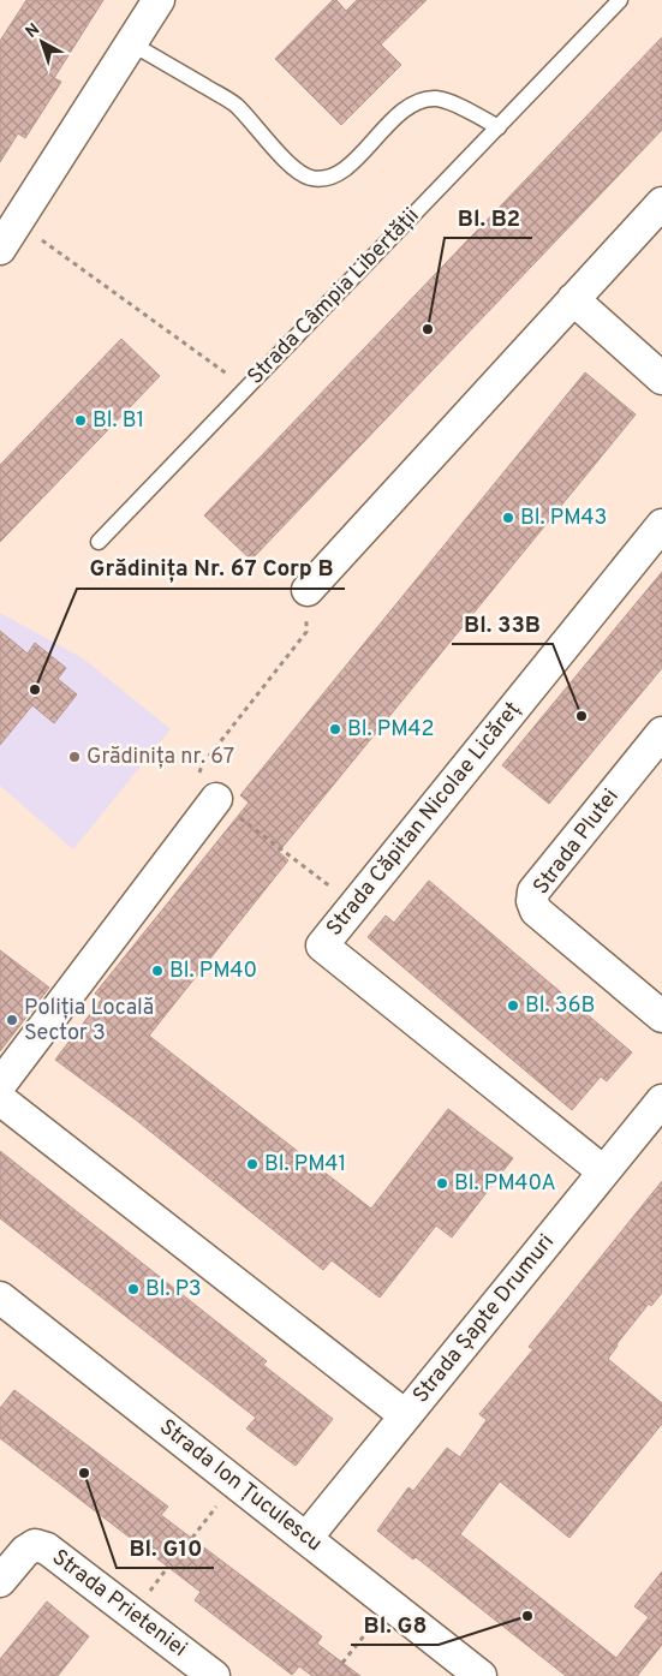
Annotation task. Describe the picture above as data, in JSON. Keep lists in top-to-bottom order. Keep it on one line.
{"streets":{"street":["Strada Căpitan Nicolae Licăreț","Strada Plutei","Strada Șapte Drumuri","Strada Ion Țuculescu","Strada Prieteniei"],"lane":["Strada Câmpia Libertății"]},"crossings":[["Strada Căpitan Nicolae Licăreț","Strada Șapte Drumuri"],["Strada Șapte Drumuri","Strada Ion Țuculescu"]],"places":["Bl. B2","Bl. B1","Bl. PM43","Grădinița Nr. 67 Corp B","Bl. 33B","Bl. PM42","Grădinița nr. 67","Bl. PM40","Bl. 36B","Poliția Locală Sector 3","Bl. PM41","Bl. PM40A","Bl. P3","Bl. G10","Bl. G8"],"north":"top left"}
